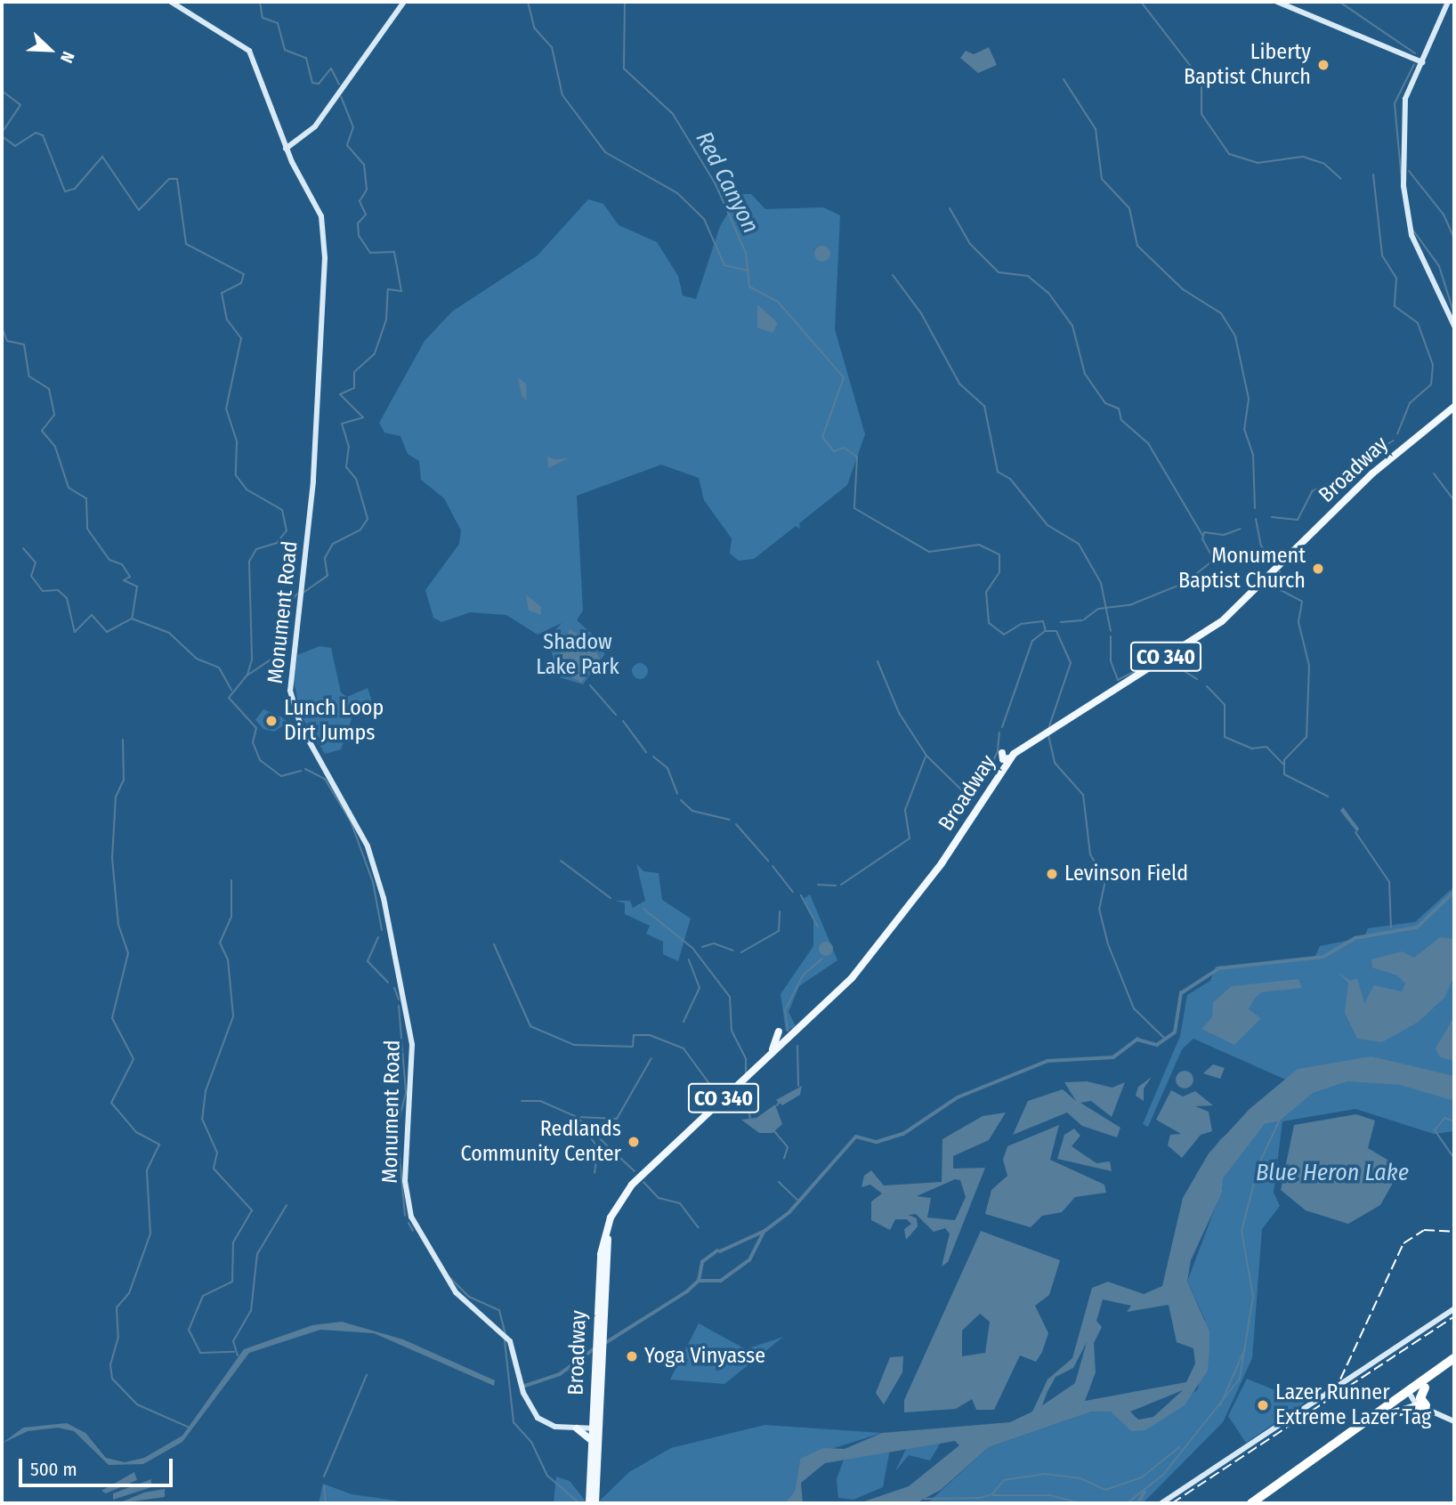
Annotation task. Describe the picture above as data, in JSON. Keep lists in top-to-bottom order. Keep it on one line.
{"streets":{"main road":["Broadway","Monument Road","CO 340"]},"crossings":[["Broadway","Monument Road"]],"water":["Red Canyon","Blue Heron Lake"],"parks":["Shadow Lake Park"],"places":["Liberty Baptist Church","Monument Baptist Church","Lunch Loop Dirt Jumps","Levinson Field","Redlands Community Center","Yoga Vinyasse","Lazer Runner Extreme Lazer Tag"],"scale_bar":"500 m","north":"bottom right"}
